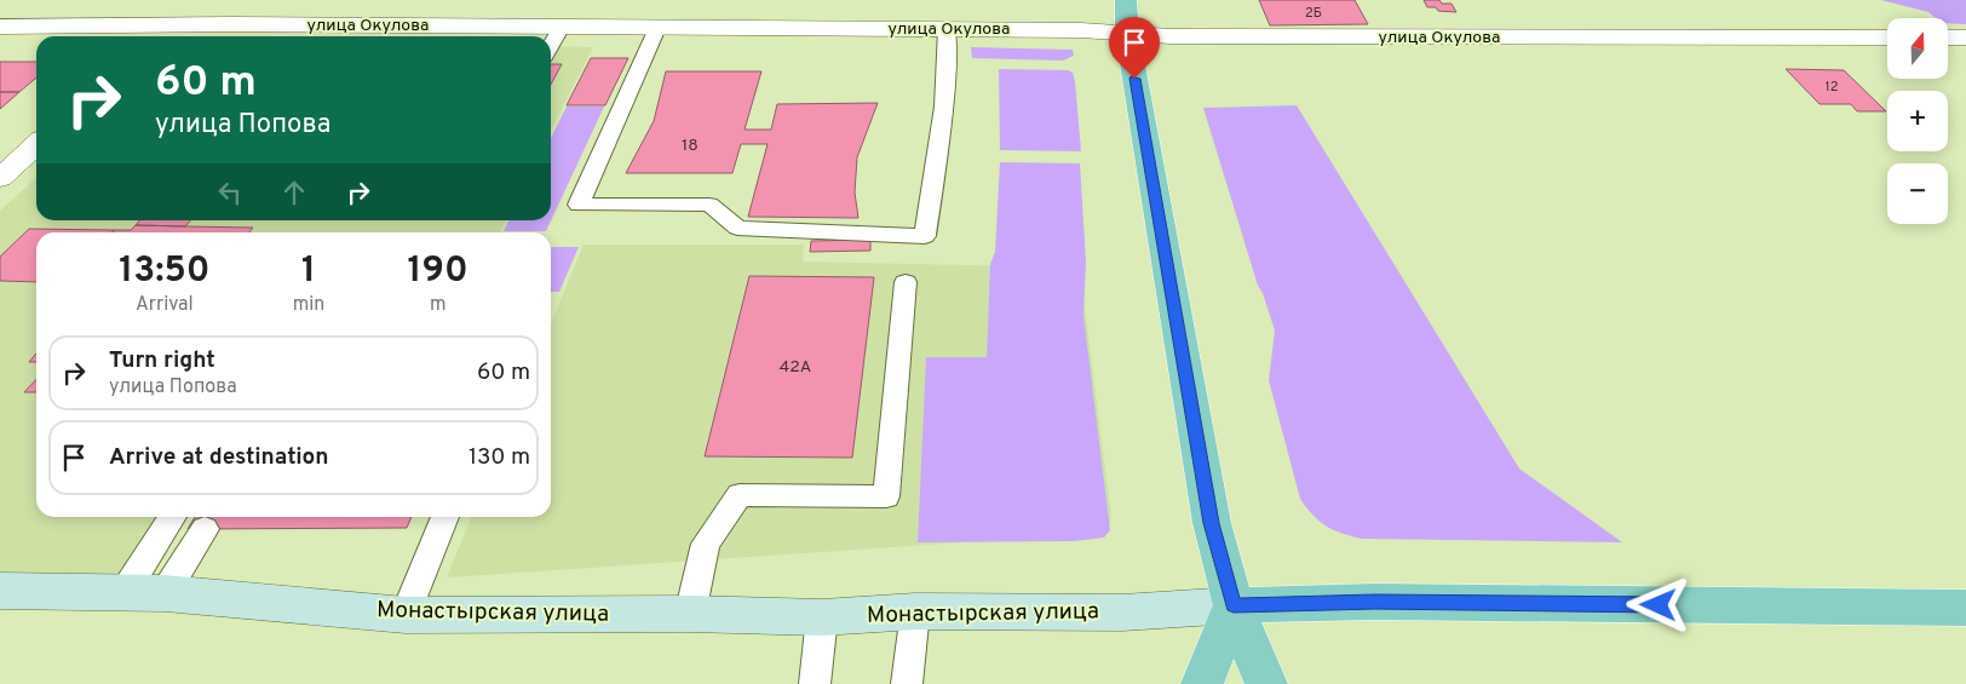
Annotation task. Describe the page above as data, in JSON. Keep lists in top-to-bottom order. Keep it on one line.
{"streets":{"main road":["Монастырская улица"],"street":["улица Окулова"]},"house_numbers":["2Б","12","18","42А"],"north":"top","page":{"map_buttons":["+","−"],"turn":["60 m","улица Попова"],"eta":["13:50","Arrival","1","min","190","m"],"list":[{"name":"Turn right","note":"улица Попова","value":"60 m"},{"name":"Arrive at destination","value":"130 m"}]}}
